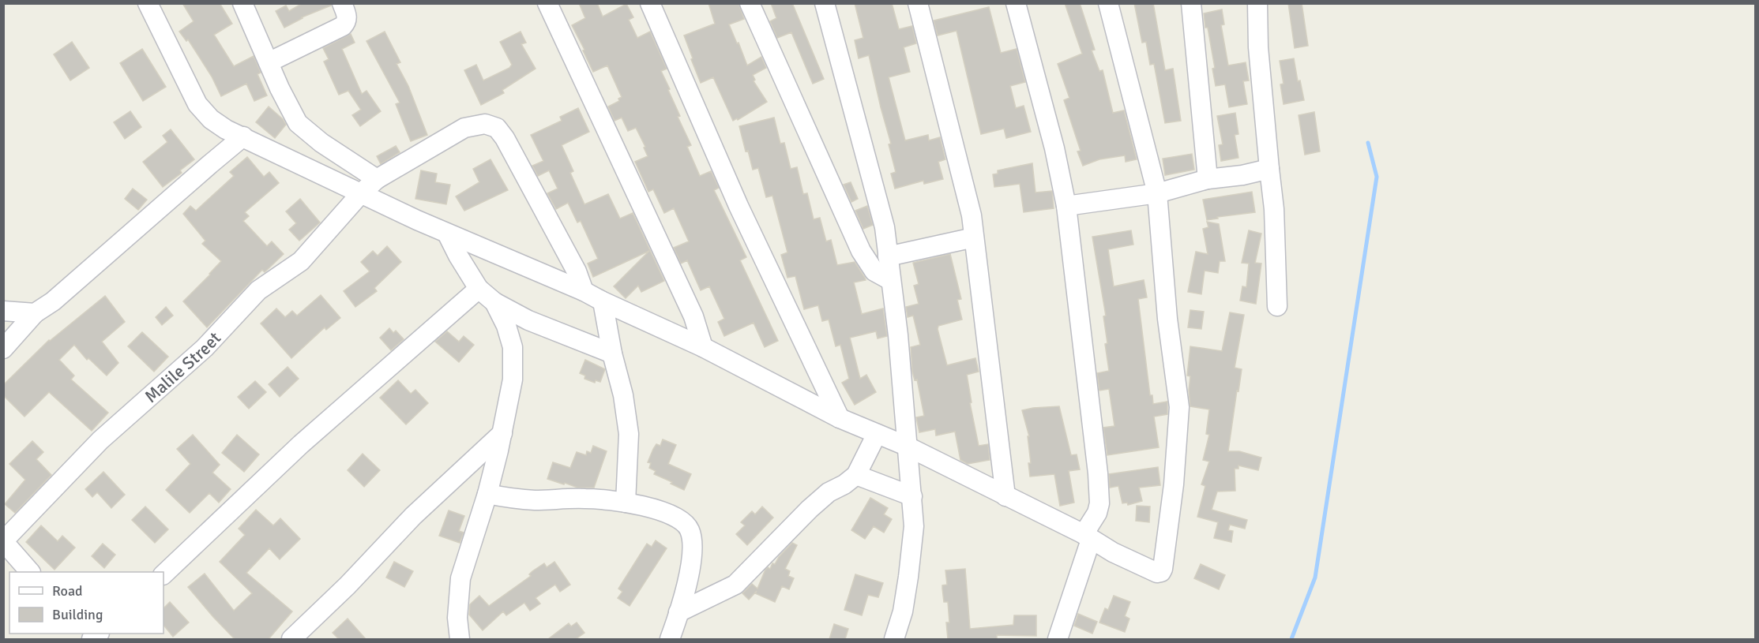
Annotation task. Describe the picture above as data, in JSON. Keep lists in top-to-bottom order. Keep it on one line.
{"streets":{"street":["Malile Street"]},"legend":["Road","Building"]}
